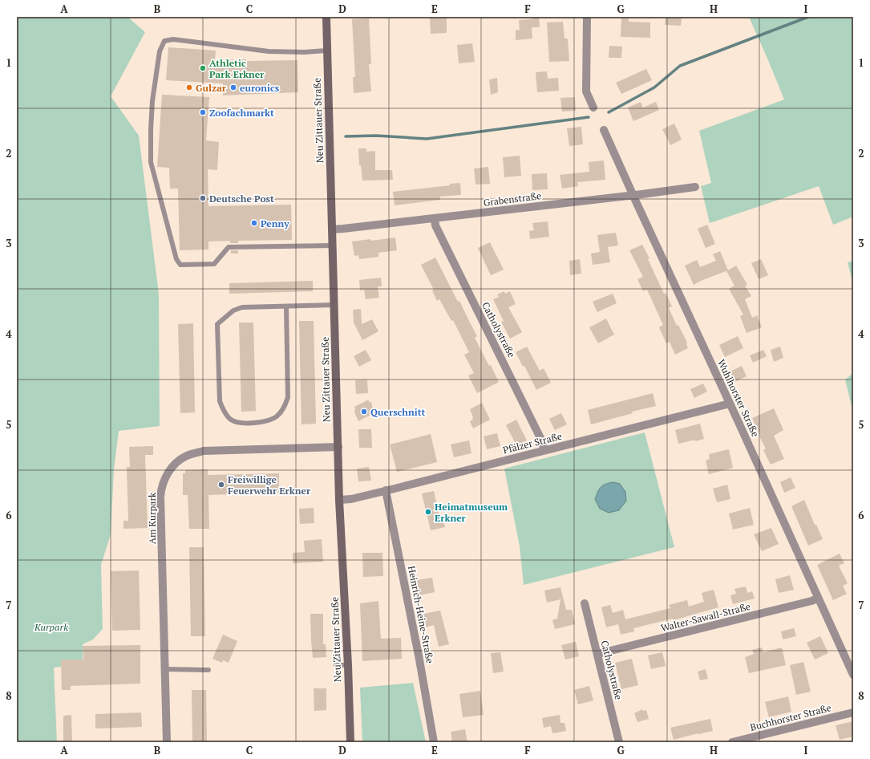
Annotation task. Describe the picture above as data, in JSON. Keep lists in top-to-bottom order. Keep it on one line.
{"streets":{"main road":["Neu Zittauer Straße"],"street":["Grabenstraße","Catholystraße","Wuhlhorster Straße","Pfälzer Straße","Am Kurpark","Heinrich-Heine-Straße","Walter-Sawall-Straße","Buchhorster Straße"]},"crossings":[["Neu Zittauer Straße","Grabenstraße"],["Neu Zittauer Straße","Pfälzer Straße"],["Neu Zittauer Straße","Am Kurpark"],["Grabenstraße","Catholystraße"],["Grabenstraße","Wuhlhorster Straße"],["Catholystraße","Pfälzer Straße"],["Catholystraße","Walter-Sawall-Straße"],["Wuhlhorster Straße","Pfälzer Straße"],["Wuhlhorster Straße","Walter-Sawall-Straße"],["Pfälzer Straße","Heinrich-Heine-Straße"]],"parks":["Kurpark"],"places":["Athletic Park Erkner","Gulzar","euronics","Zoofachmarkt","Deutsche Post","Penny","Querschnitt","Freiwillige Feuerwehr Erkner","Heimatmuseum Erkner"],"grid":{"columns":["A","B","C","D","E","F","G","H","I"],"rows":["1","2","3","4","5","6","7","8"]}}
